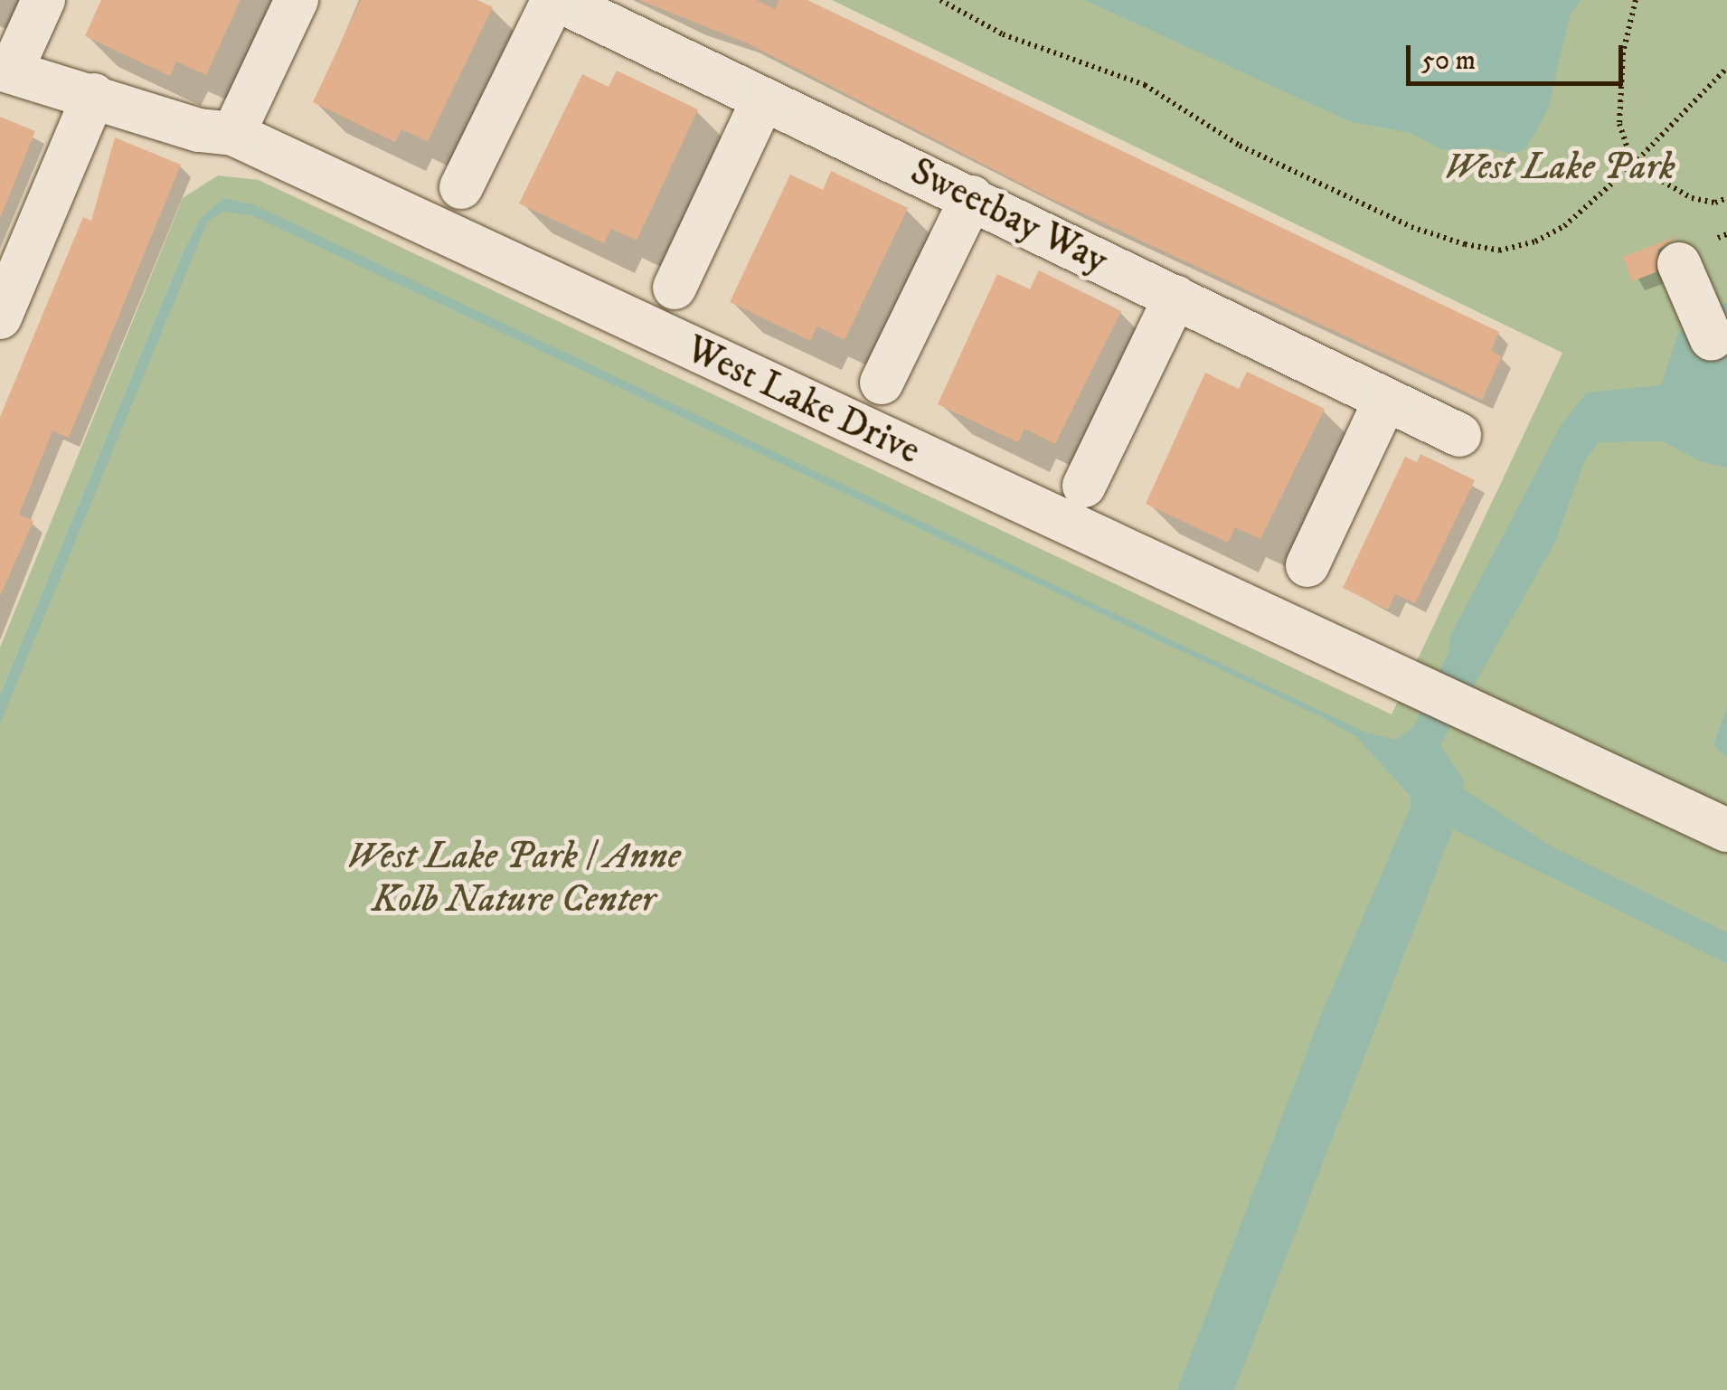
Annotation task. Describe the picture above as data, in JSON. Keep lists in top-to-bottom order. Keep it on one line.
{"streets":{"street":["Sweetbay Way","West Lake Drive"]},"parks":["West Lake Park","West Lake Park / Anne Kolb Nature Center"],"scale_bar":"50 m"}
